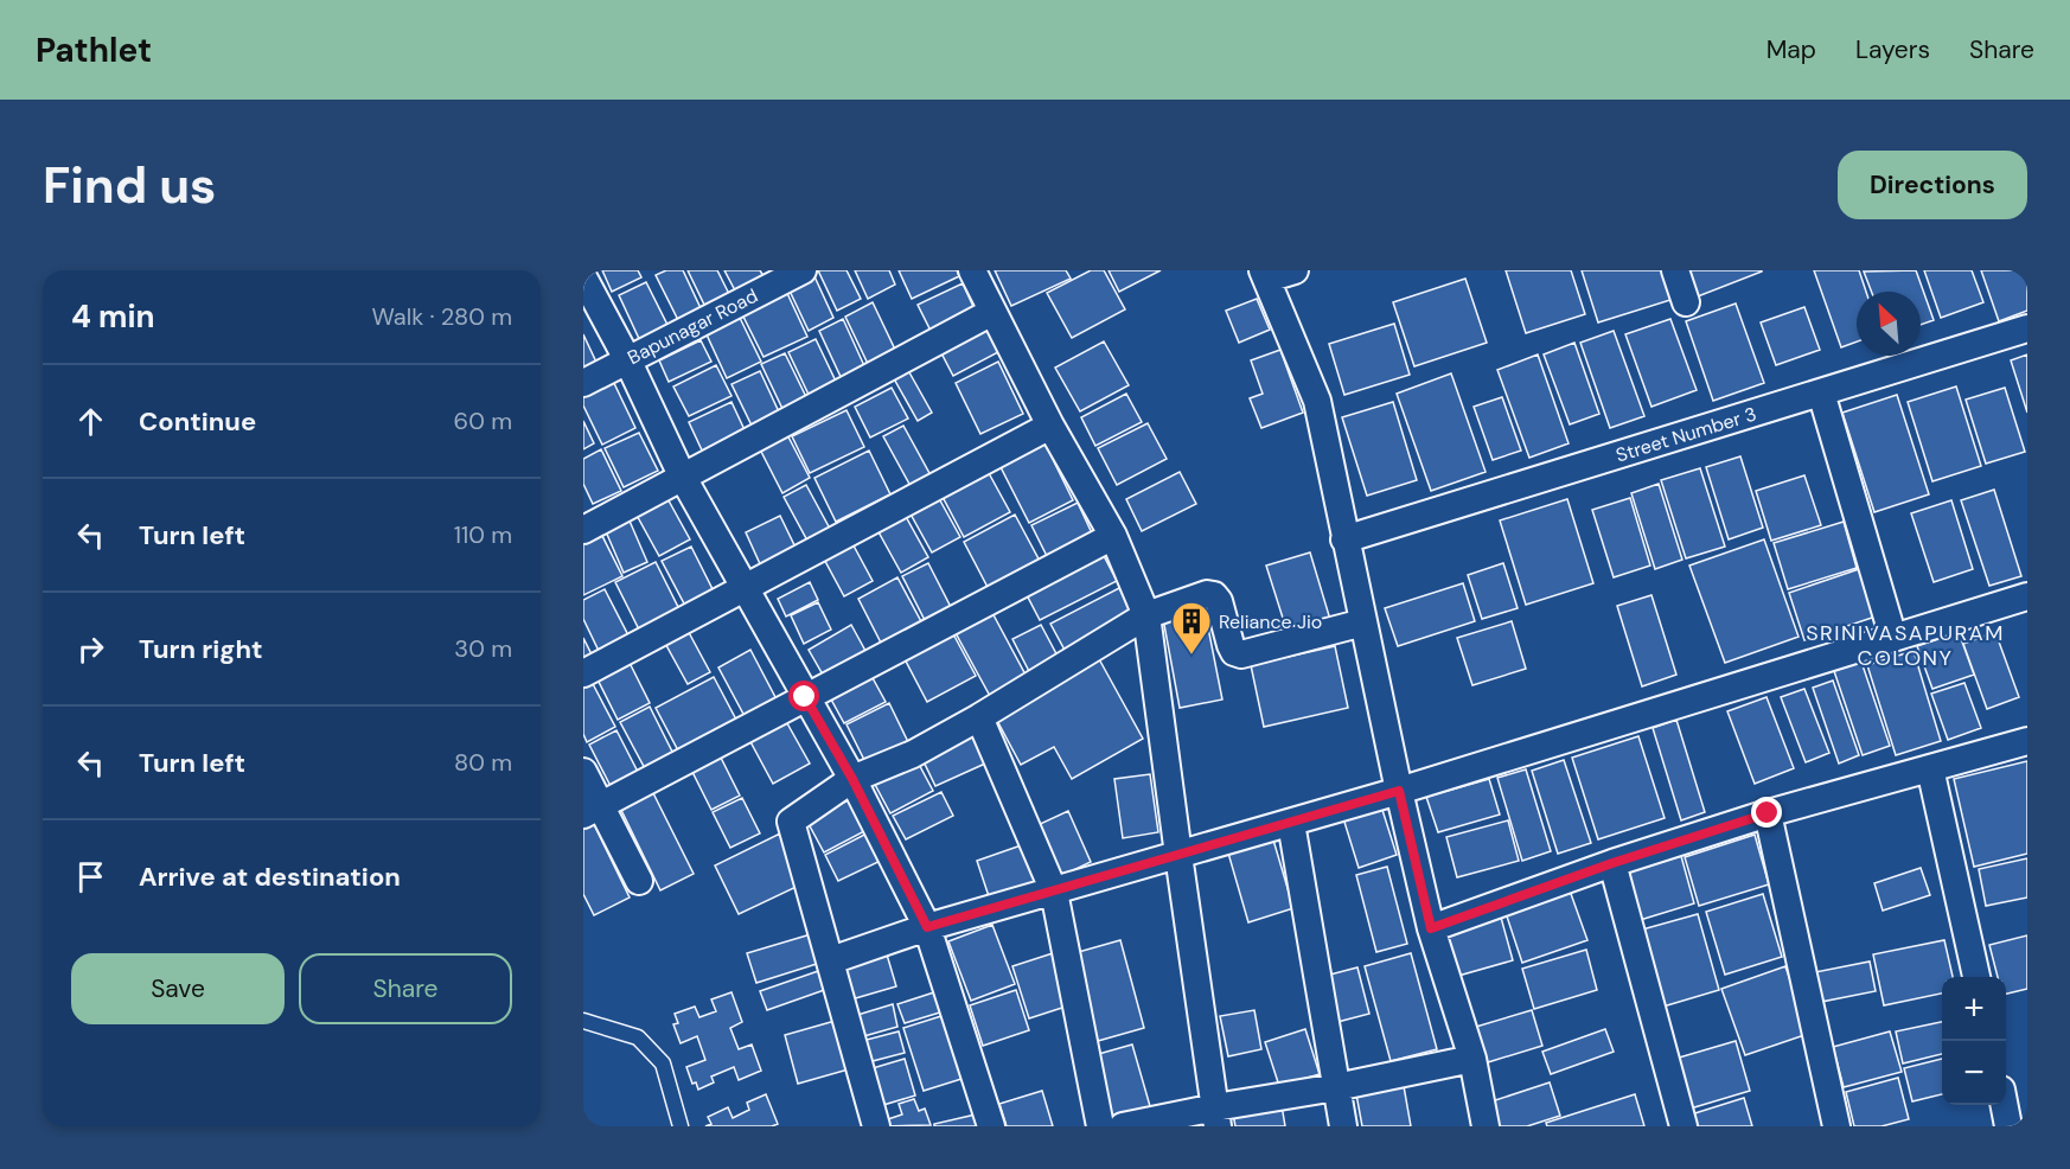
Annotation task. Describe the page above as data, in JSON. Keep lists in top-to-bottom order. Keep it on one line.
{"streets":{"street":["Bapunagar Road","Street Number 3"]},"districts":["SRINIVASAPURAM COLONY"],"places":{"building":["Reliance Jio"]},"north":"top left","page":{"header":"Pathlet","nav":["Map","Layers","Share"],"buttons":["Directions",["Save","Share"]],"title":"Find us","heading":["4 min","Walk · 280 m"],"list":[["Continue","60 m"],["Turn left","110 m"],["Turn right","30 m"],["Turn left","80 m"],"Arrive at destination"],"map_buttons":["+","−"]}}
